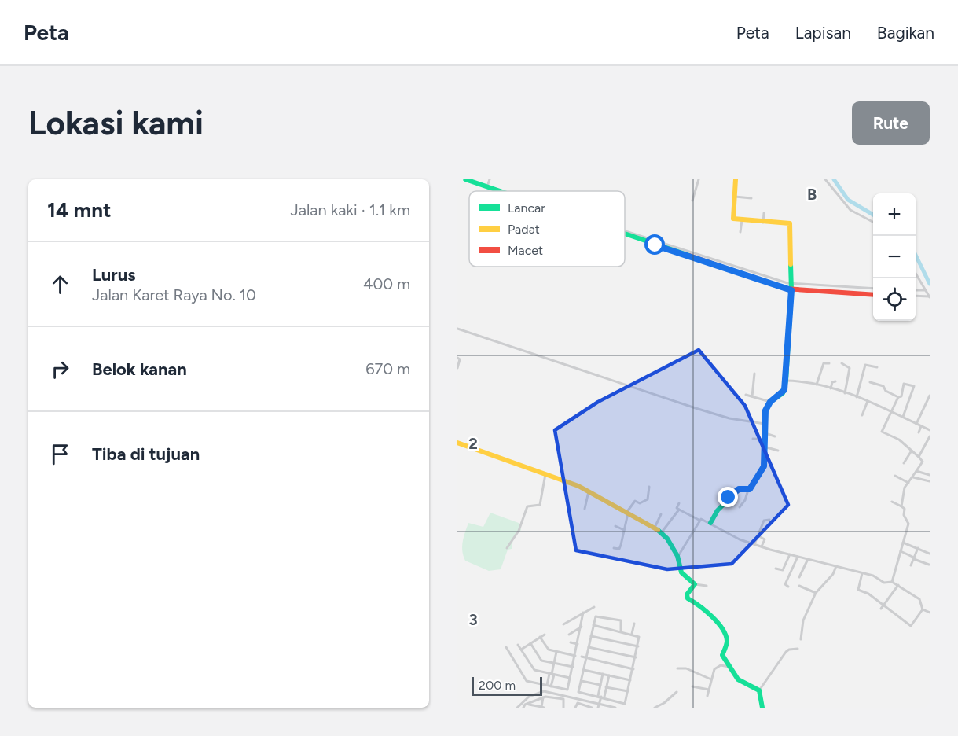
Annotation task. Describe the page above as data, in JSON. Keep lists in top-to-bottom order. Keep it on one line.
{"legend":["Lancar","Padat","Macet"],"scale_bar":"200 m","page":{"header":"Peta","nav":["Peta","Lapisan","Bagikan"],"buttons":"Rute","title":"Lokasi kami","heading":["14 mnt","Jalan kaki · 1.1 km"],"map_buttons":["+","−"],"list":[["Lurus","Jalan Karet Raya No. 10","400 m"],["Belok kanan","670 m"],"Tiba di tujuan"],"scale":"200 m"},"grid":{"columns":["B"],"rows":["2","3"]}}
